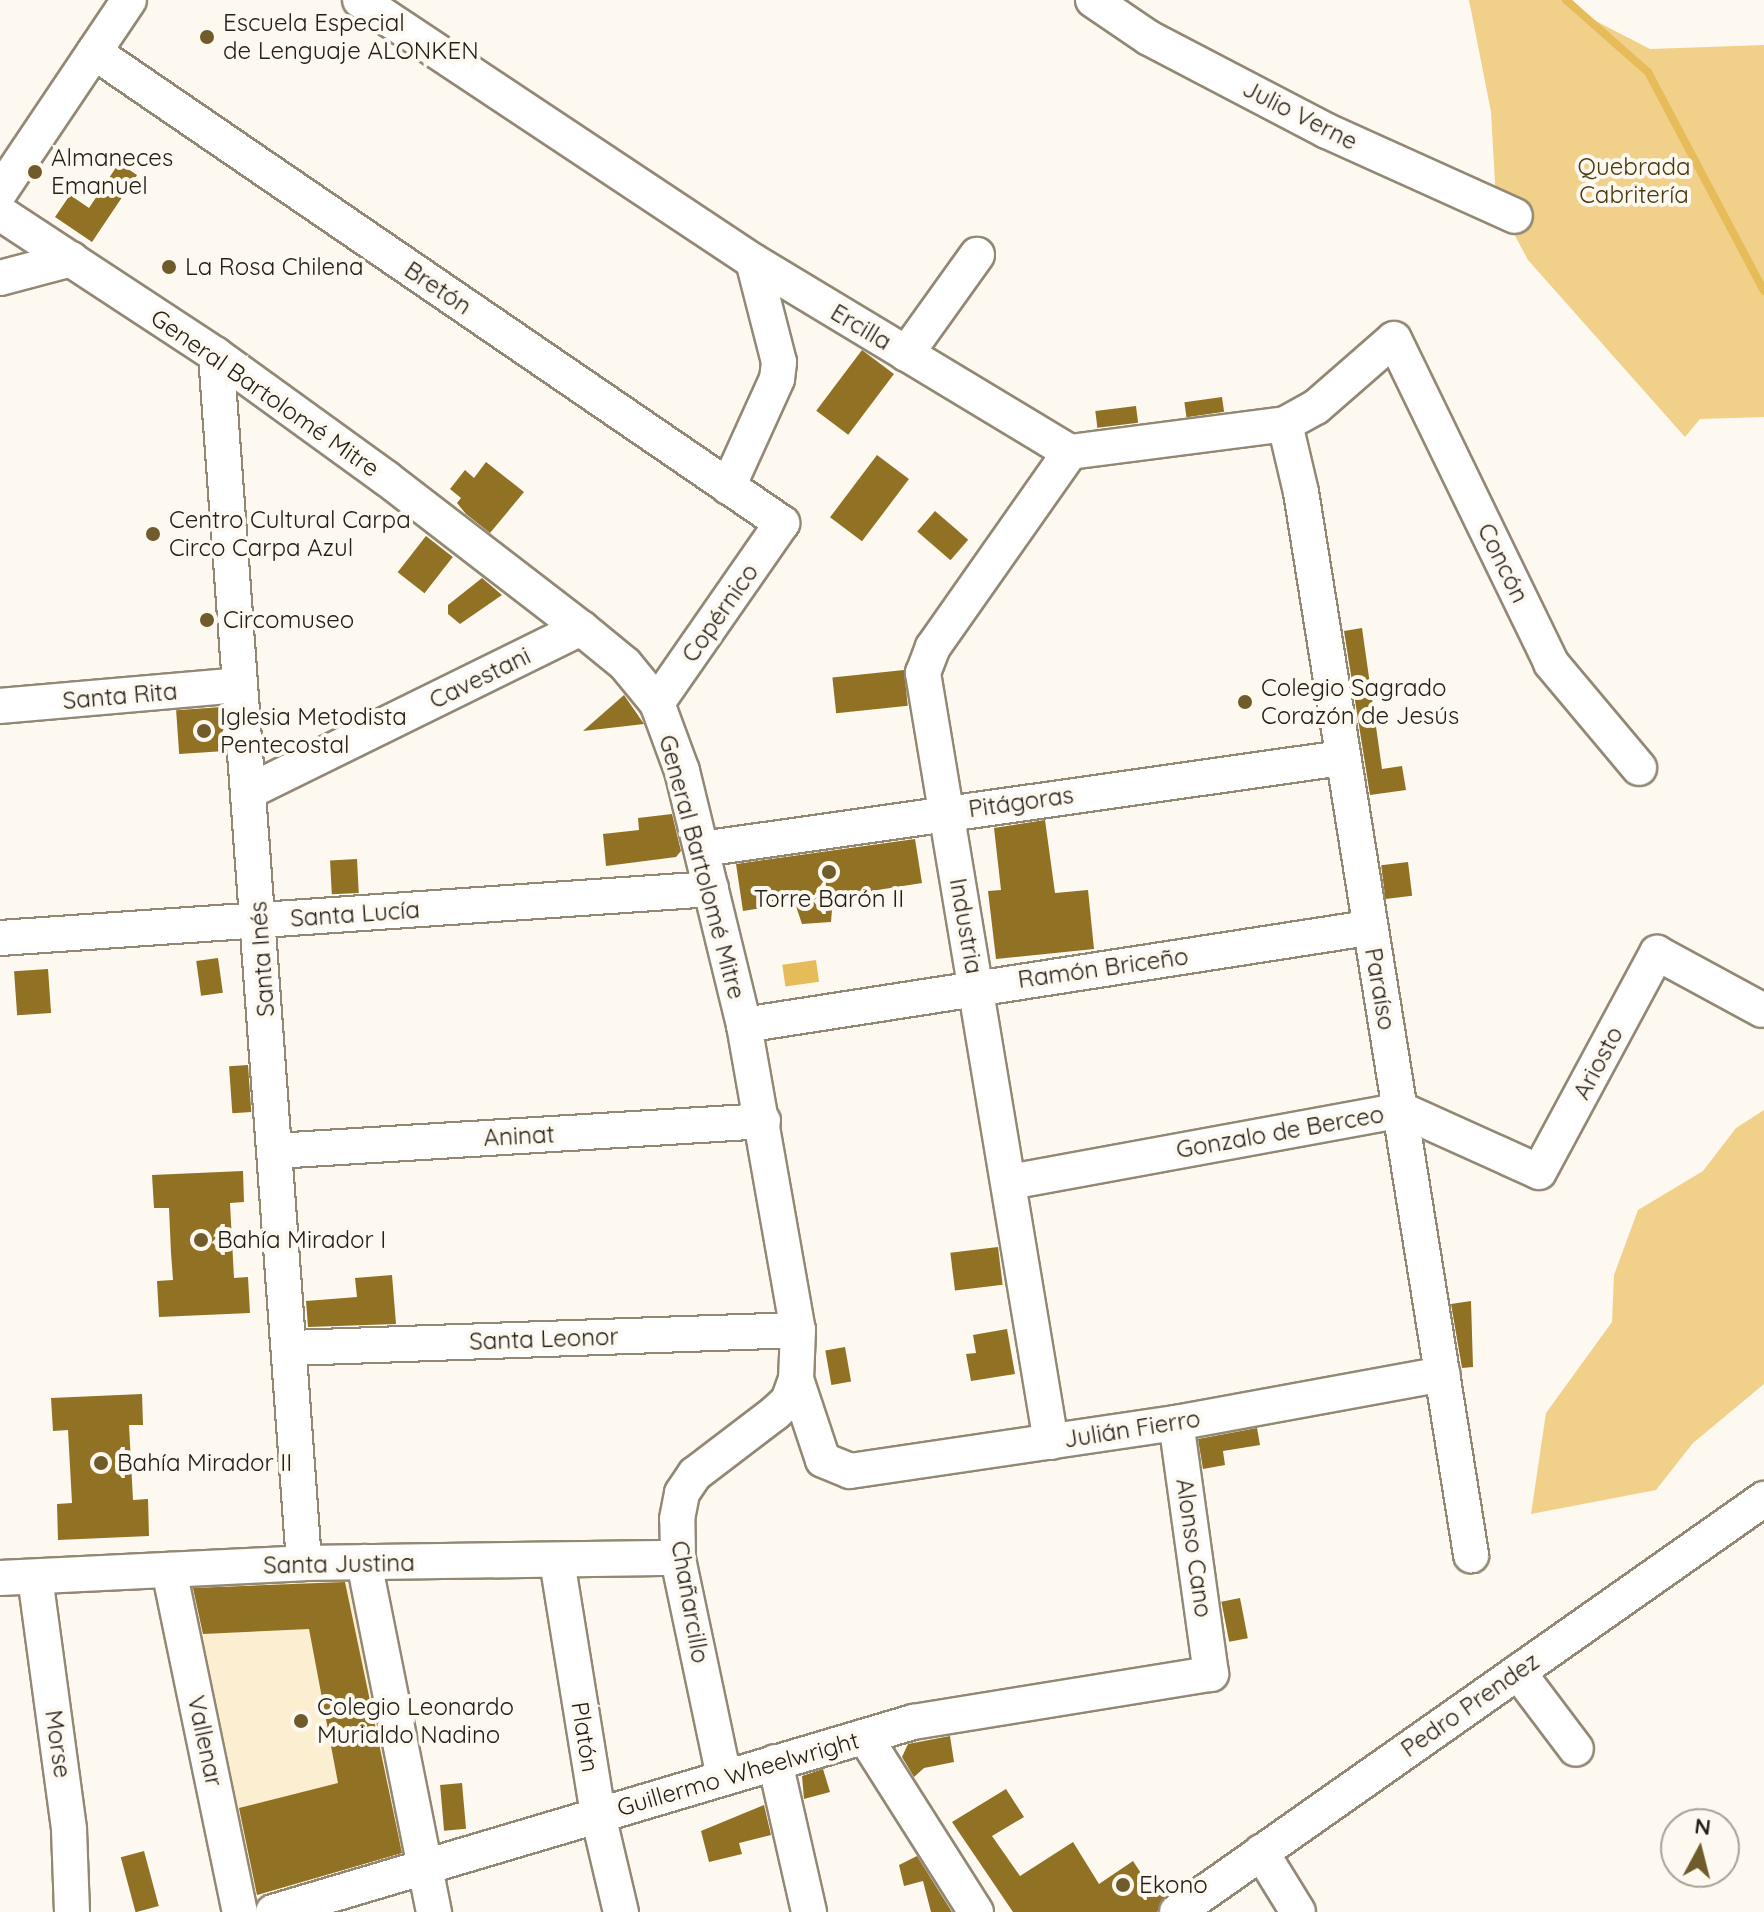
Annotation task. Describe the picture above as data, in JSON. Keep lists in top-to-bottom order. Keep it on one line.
{"streets":{"street":["Julio Verne","Bretón","Ercilla","General Bartolomé Mitre","Concón","Copérnico","Cavestani","Santa Rita","Pitágoras","Santa Lucía","Industria","Santa Inés","Ramón Briceño","Paraíso","Ariosto","Gonzalo de Berceo","Aninat","Santa Leonor","Julián Fierro","Alonso Cano","Santa Justina","Chañarcillo","Pedro Prendez","Platón","Vallenar","Morse","Guillermo Wheelwright"]},"crossings":[["Bretón","Copérnico"],["Ercilla","Industria"],["General Bartolomé Mitre","Copérnico"],["General Bartolomé Mitre","Cavestani"],["General Bartolomé Mitre","Pitágoras"],["General Bartolomé Mitre","Santa Lucía"],["General Bartolomé Mitre","Santa Inés"],["General Bartolomé Mitre","Ramón Briceño"],["General Bartolomé Mitre","Aninat"],["General Bartolomé Mitre","Santa Leonor"],["General Bartolomé Mitre","Julián Fierro"],["General Bartolomé Mitre","Chañarcillo"],["Concón","Paraíso"],["Cavestani","Santa Inés"],["Santa Rita","Santa Inés"],["Pitágoras","Industria"],["Pitágoras","Paraíso"],["Santa Lucía","Santa Inés"],["Industria","Ramón Briceño"],["Industria","Gonzalo de Berceo"],["Industria","Julián Fierro"],["Santa Inés","Aninat"],["Santa Inés","Santa Leonor"],["Santa Inés","Santa Justina"],["Ramón Briceño","Paraíso"],["Paraíso","Gonzalo de Berceo"],["Paraíso","Julián Fierro"],["Ariosto","Gonzalo de Berceo"],["Julián Fierro","Alonso Cano"],["Alonso Cano","Guillermo Wheelwright"],["Santa Justina","Chañarcillo"],["Santa Justina","Platón"],["Santa Justina","Vallenar"],["Santa Justina","Morse"],["Chañarcillo","Guillermo Wheelwright"],["Platón","Guillermo Wheelwright"]],"parks":["Quebrada Cabritería"],"places":["Escuela Especial de Lenguaje ALONKEN","Almaneces Emanuel","La Rosa Chilena","Centro Cultural Carpa Circo Carpa Azul","Circomuseo","Colegio Sagrado Corazón de Jesús","Iglesia Metodista Pentecostal","Torre Barón II","Bahía Mirador I","Bahía Mirador II","Colegio Leonardo Murialdo Nadino","Ekono"],"north":"top"}
